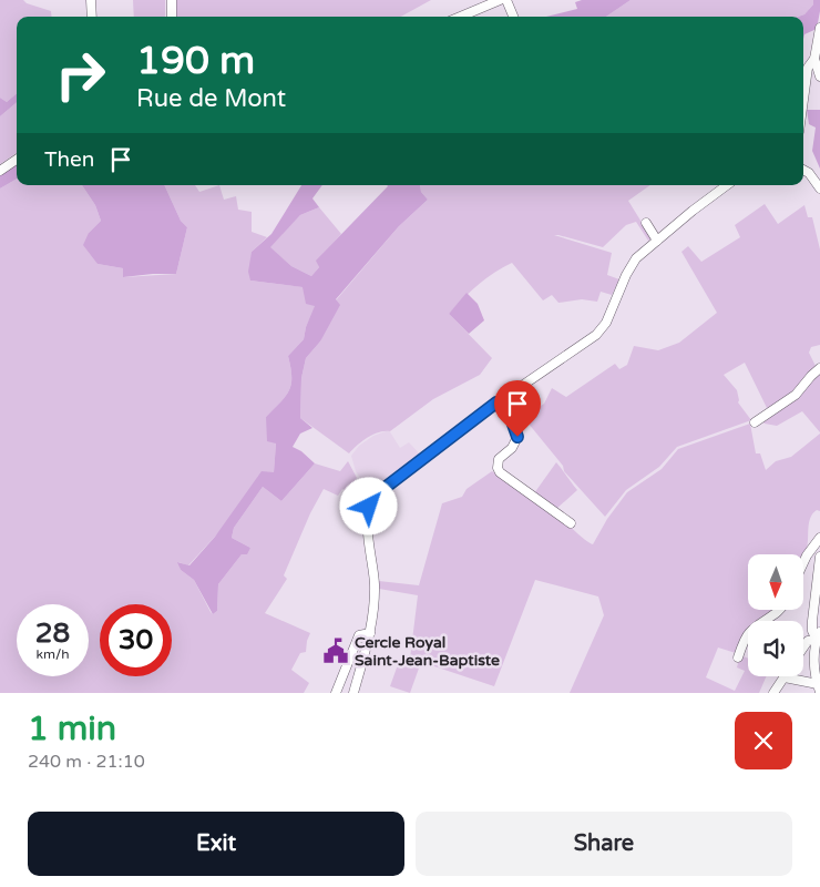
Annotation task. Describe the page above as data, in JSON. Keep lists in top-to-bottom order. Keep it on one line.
{"places":{"public building":["Cercle Royal Saint-Jean-Baptiste"]},"north":"bottom","page":{"turn":["190 m","Rue de Mont"],"then":"Then","speed":"28 km/h","limit":"30","heading":["1 min","240 m · 21:10"],"buttons":["Exit","Share"]}}
